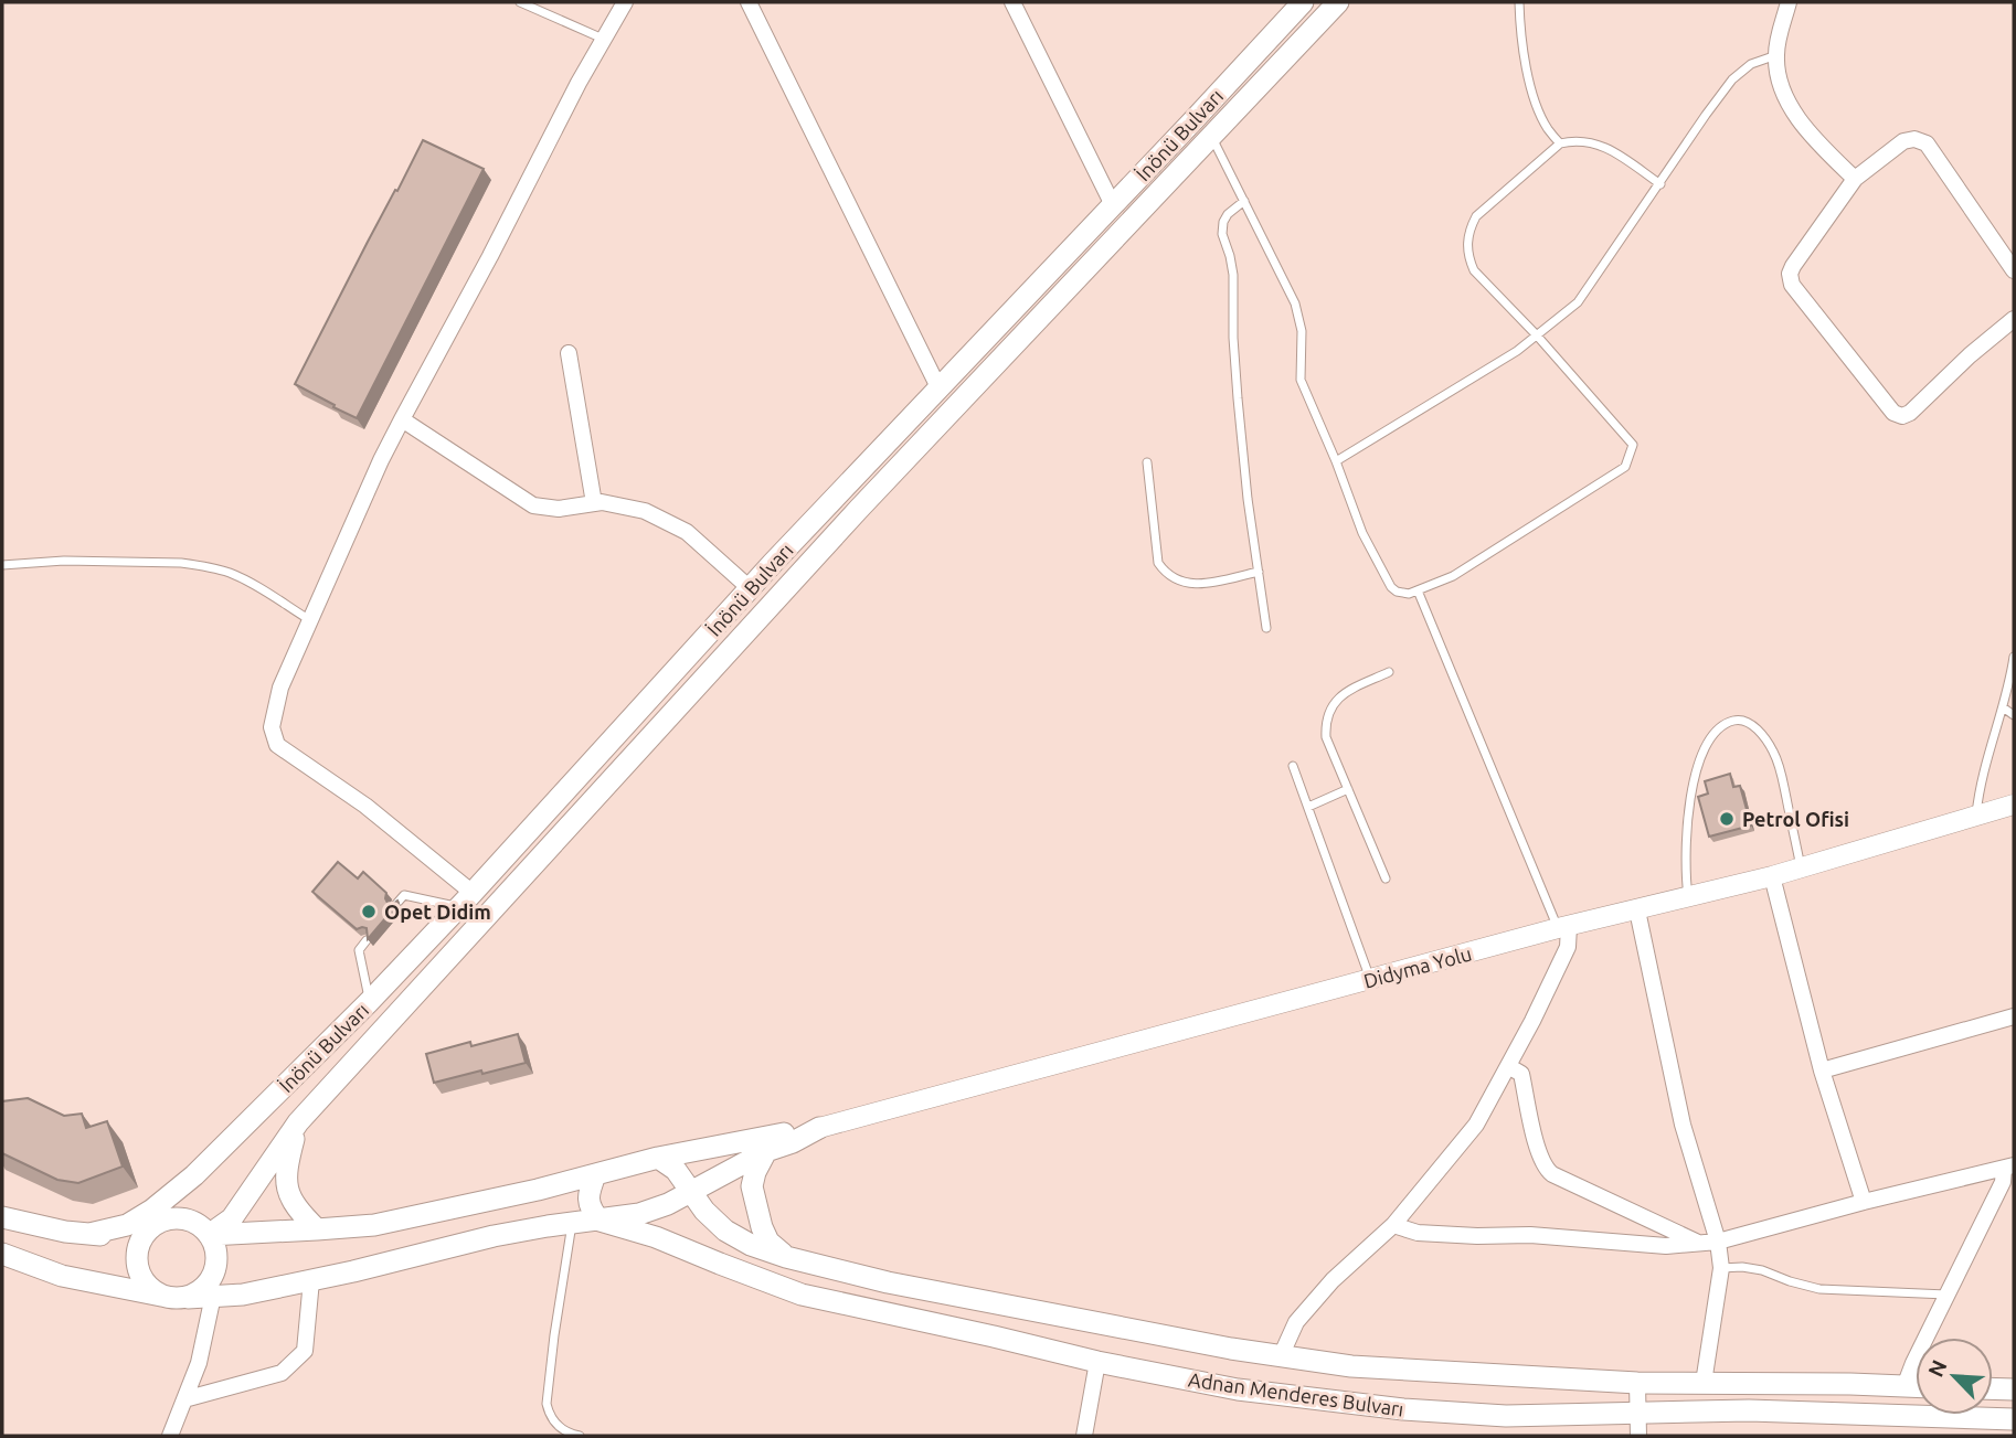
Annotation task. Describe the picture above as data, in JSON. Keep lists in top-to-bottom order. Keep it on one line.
{"streets":{"main road":["İnönü Bulvarı","Adnan Menderes Bulvarı"],"street":["Didyma Yolu"]},"places":["Petrol Ofisi","Opet Didim"],"north":"top left"}
